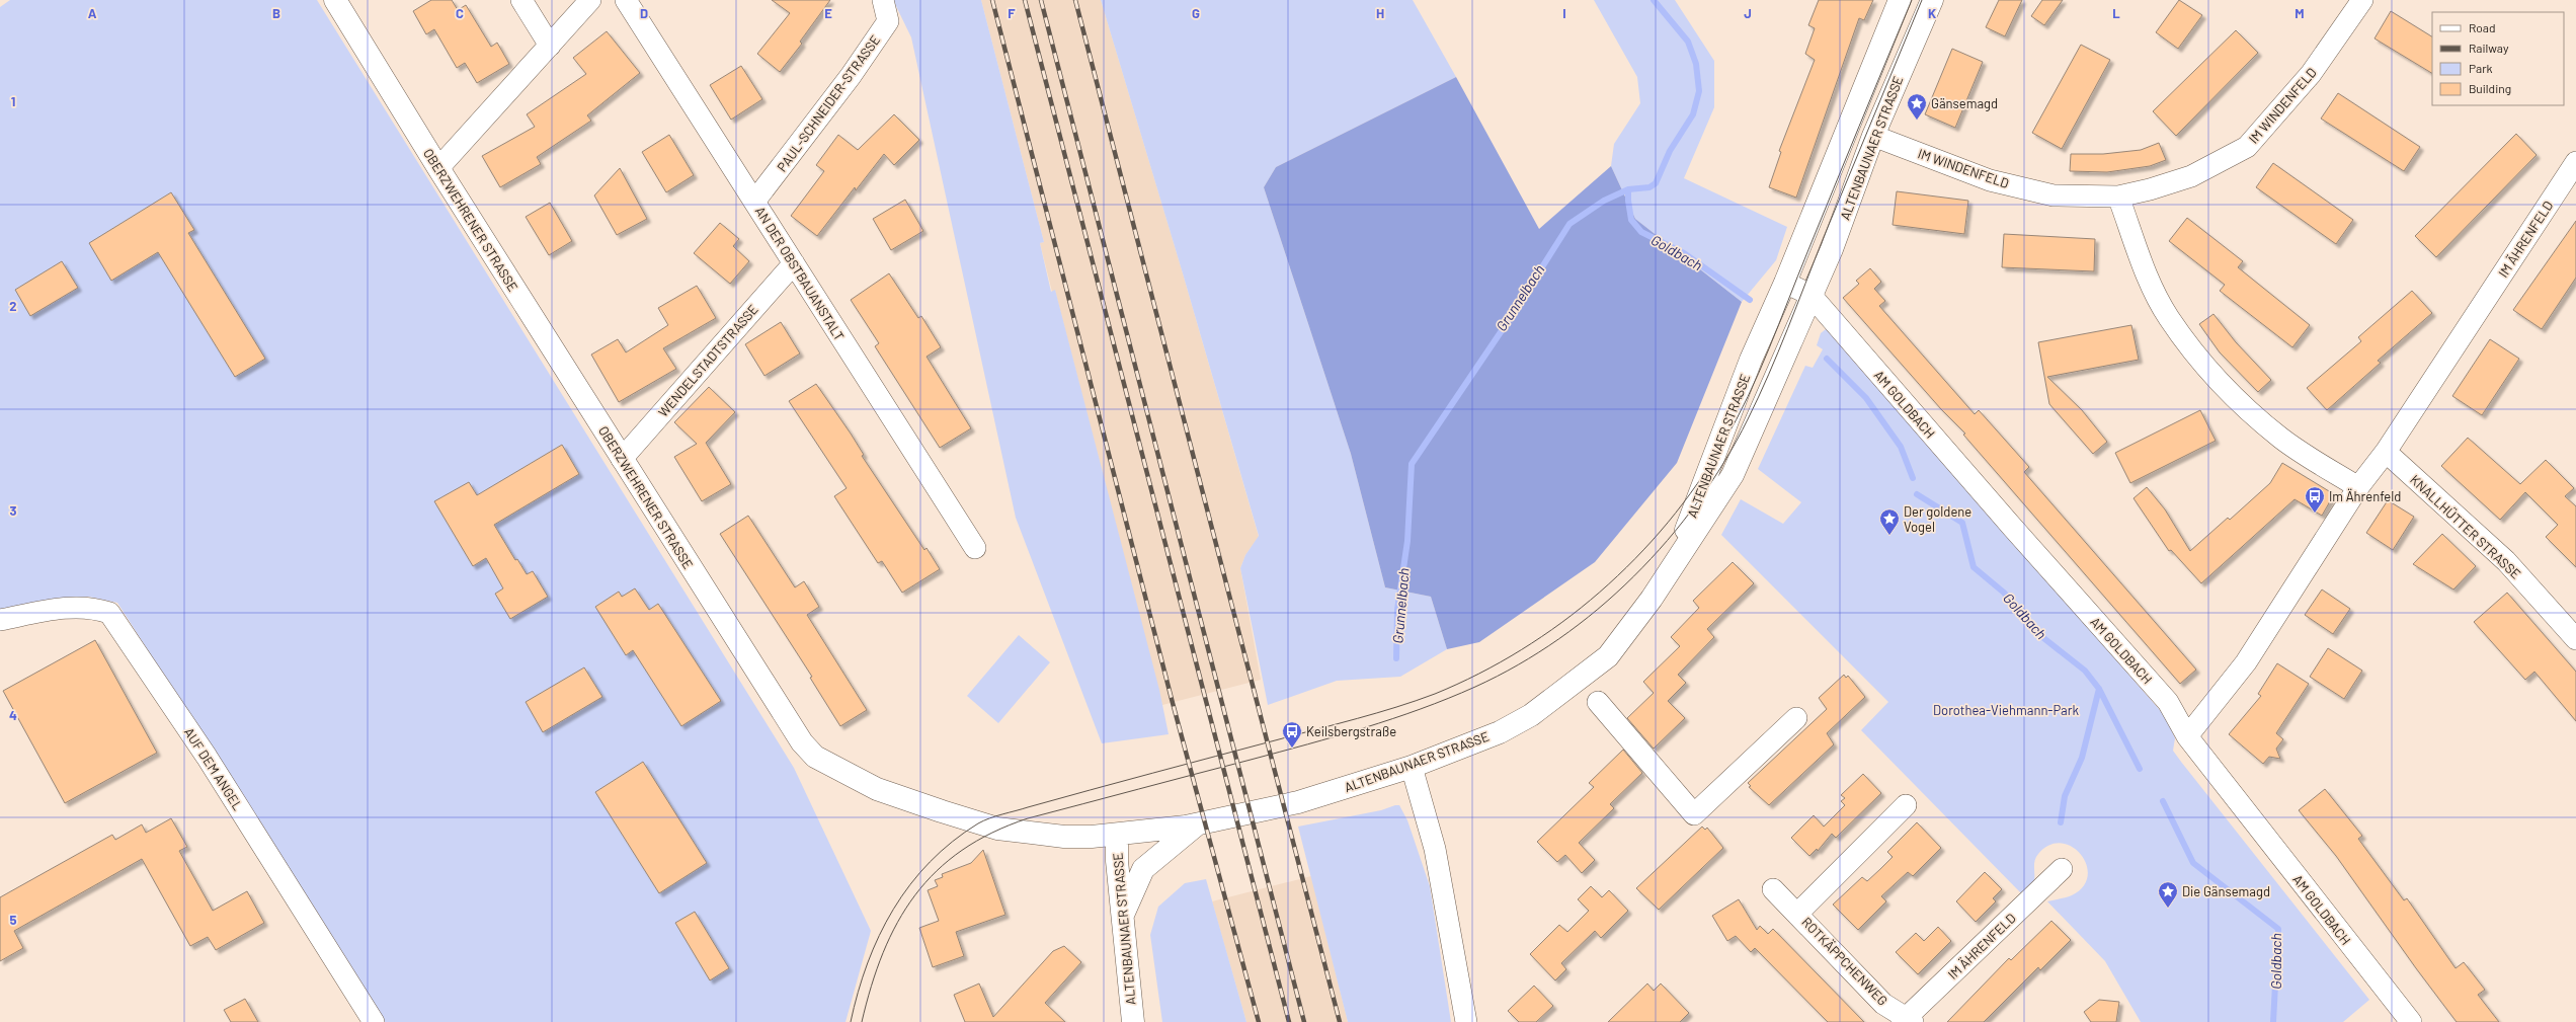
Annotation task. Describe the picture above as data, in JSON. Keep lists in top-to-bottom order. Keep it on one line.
{"streets":{"main road":["ALTENBAUNAER STRASSE","OBERZWEHRENER STRASSE"],"street":["PAUL-SCHNEIDER-STRASSE","IM WINDENFELD","IM ÄHRENFELD","AN DER OBSTBAUANSTALT","WENDELSTADTSTRASSE","AM GOLDBACH","KNALLHÜTTER STRASSE","AUF DEM ANGEL","ROTKÄPPCHENWEG"]},"crossings":[["PAUL-SCHNEIDER-STRASSE","AN DER OBSTBAUANSTALT"],["IM WINDENFELD","ALTENBAUNAER STRASSE"],["ALTENBAUNAER STRASSE","OBERZWEHRENER STRASSE"],["ALTENBAUNAER STRASSE","AM GOLDBACH"],["OBERZWEHRENER STRASSE","WENDELSTADTSTRASSE"],["IM ÄHRENFELD","AM GOLDBACH"],["IM ÄHRENFELD","KNALLHÜTTER STRASSE"],["IM ÄHRENFELD","ROTKÄPPCHENWEG"],["AN DER OBSTBAUANSTALT","WENDELSTADTSTRASSE"]],"water":["Goldbach","Grunnelbach"],"parks":["Dorothea-Viehmann-Park"],"places":{"place":["Gänsemagd","Der goldene Vogel","Die Gänsemagd"],"bus stop":["Im Ährenfeld","Keilsbergstraße"]},"legend":["Road","Railway","Park","Building"],"grid":{"columns":["A","B","C","D","E","F","G","H","I","J","K","L","M"],"rows":["1","2","3","4","5"]}}
